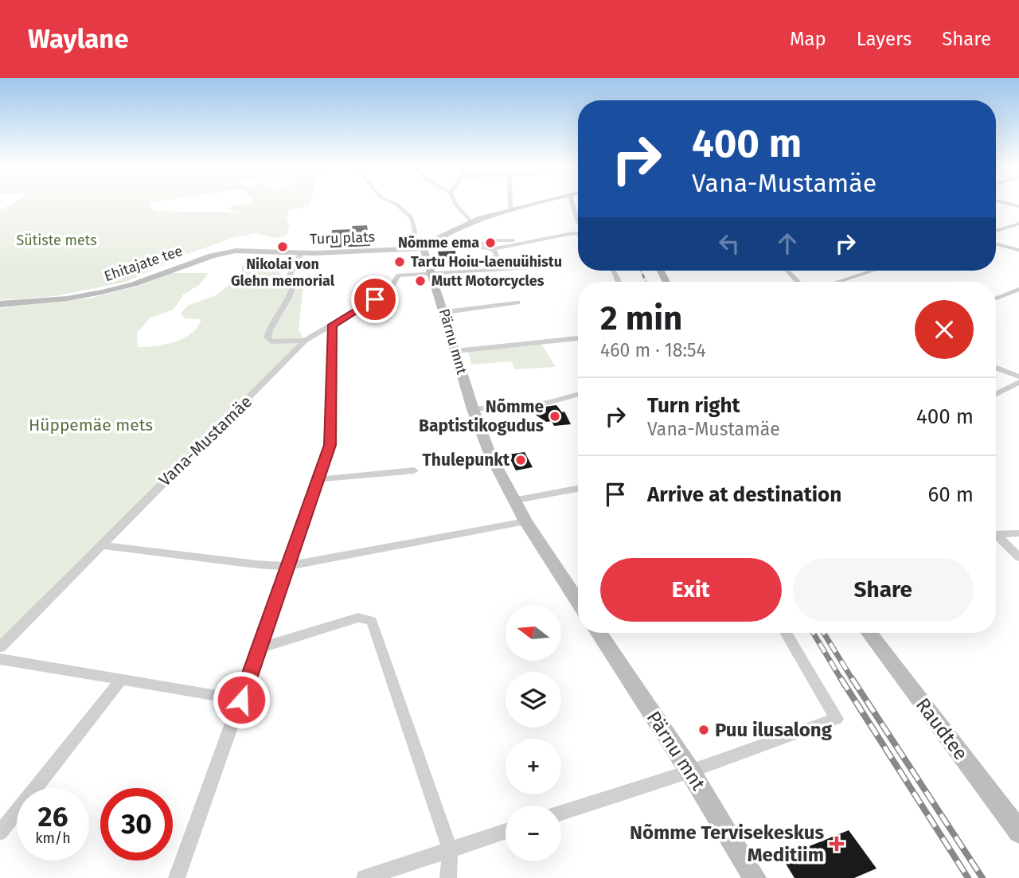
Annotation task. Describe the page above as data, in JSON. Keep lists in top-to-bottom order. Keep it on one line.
{"streets":{"main road":["Turu plats","Ehitajate tee","Pärnu mnt","Raudtee"],"street":["Vana-Mustamäe"]},"crossings":[["Turu plats","Ehitajate tee"],["Turu plats","Pärnu mnt"],["Pärnu mnt","Vana-Mustamäe"]],"parks":["Sütiste mets","Hüppemäe mets"],"places":{"other":["Nõmme ema","Nikolai von Glehn memorial","Tartu Hoiu-laenuühistu","Mutt Motorcycles","Nõmme Baptistikogudus","Thulepunkt","Puu ilusalong"],"health":["Nõmme Tervisekeskus Meditiim"]},"north":"left","page":{"header":"Waylane","nav":["Map","Layers","Share"],"turn":["400 m","Vana-Mustamäe"],"heading":["2 min","460 m · 18:54"],"list":[{"name":"Turn right","note":"Vana-Mustamäe","value":"400 m"},{"name":"Arrive at destination","value":"60 m"}],"buttons":["Exit","Share"],"map_buttons":["+","−"],"speed":"26 km/h","limit":"30"}}
